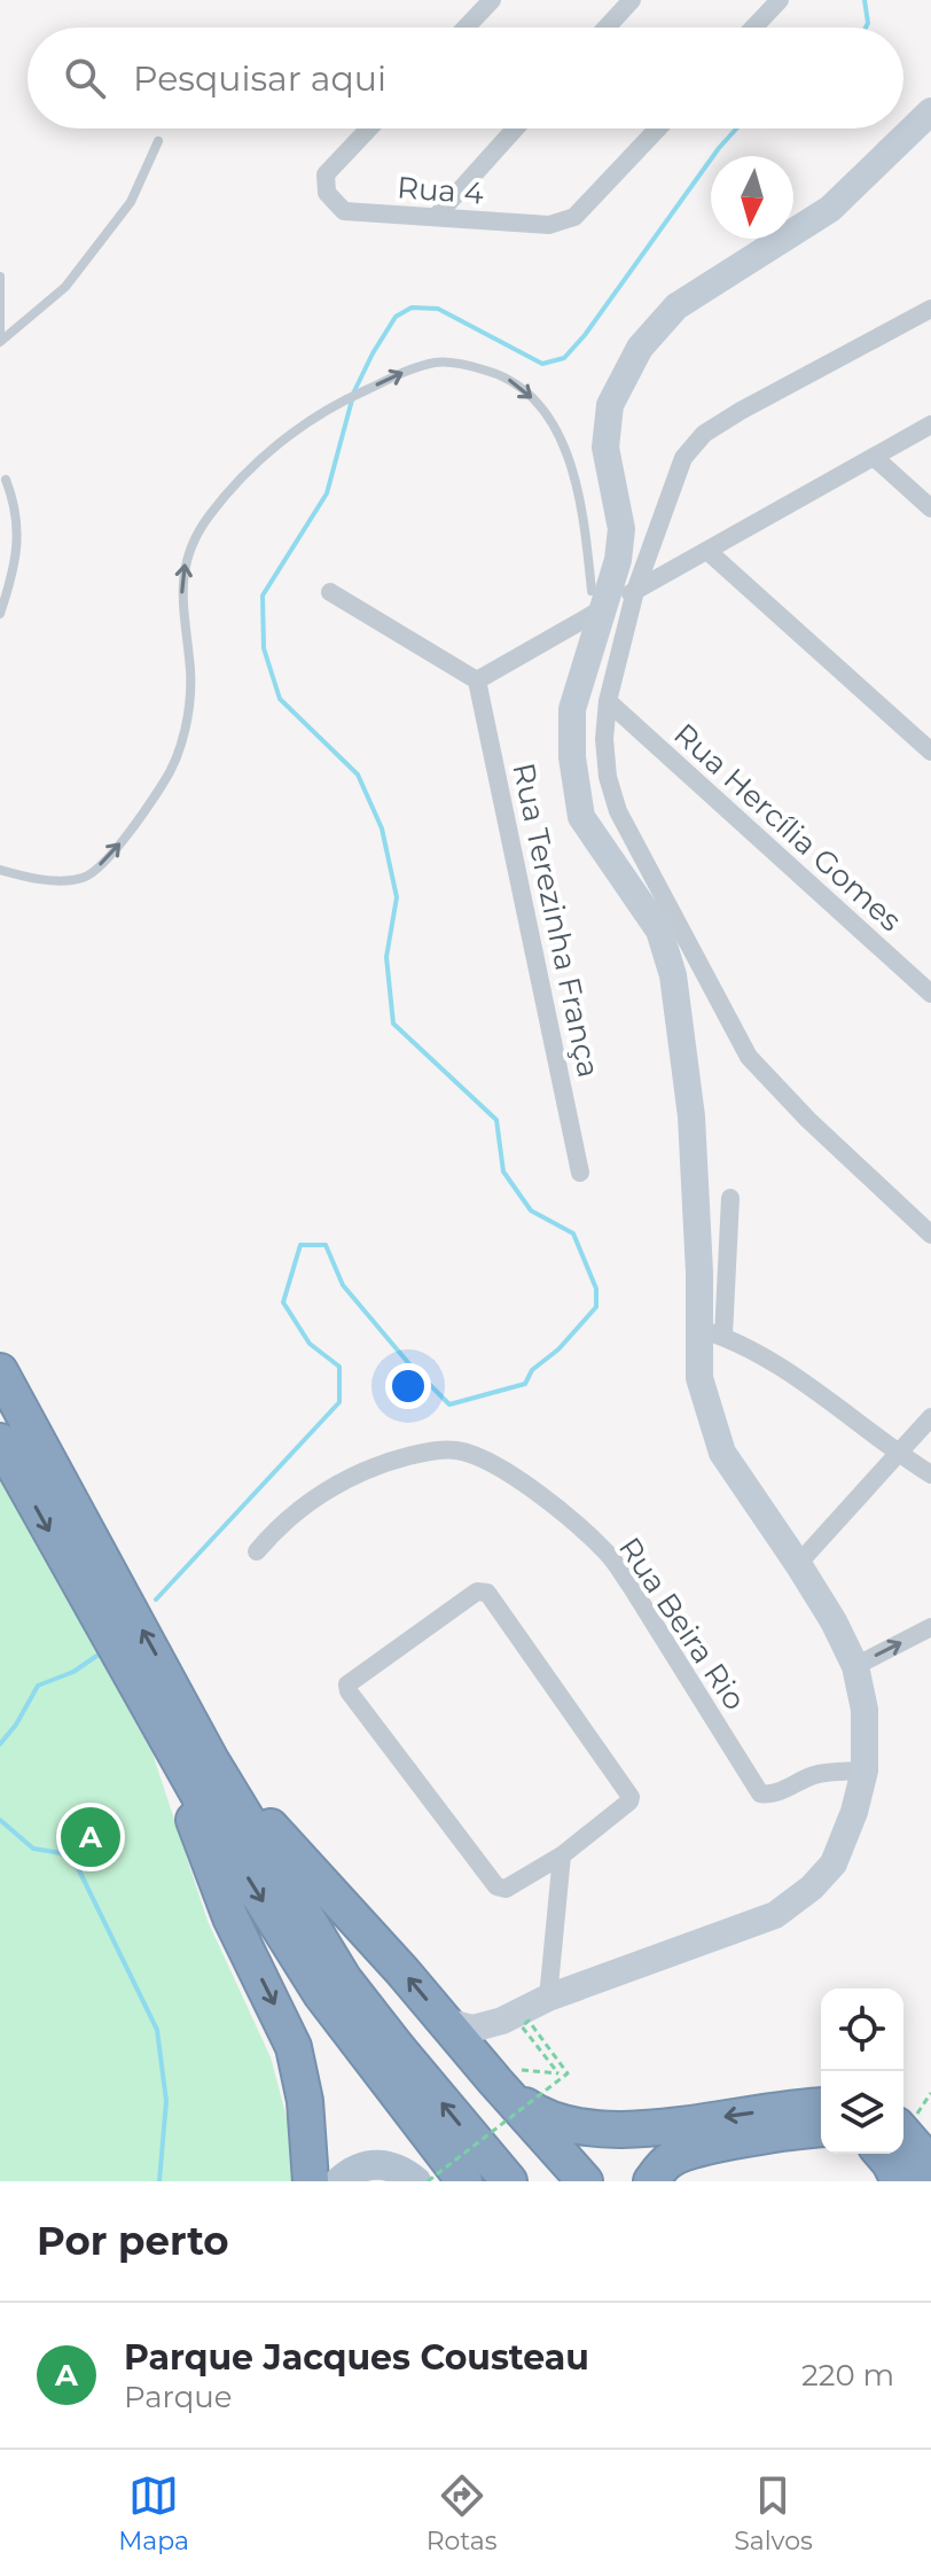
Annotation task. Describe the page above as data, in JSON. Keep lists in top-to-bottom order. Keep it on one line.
{"streets":{"street":["Rua 4","Rua Hercília Gomes","Rua Terezinha França","Rua Beira Rio"]},"north":"bottom","page":{"search":"Pesquisar aqui","pins":"A","heading":"Por perto","list":[{"mark":"A","name":"Parque Jacques Cousteau","note":"Parque","value":"220 m"}],"nav":["Mapa","Rotas","Salvos"]}}
